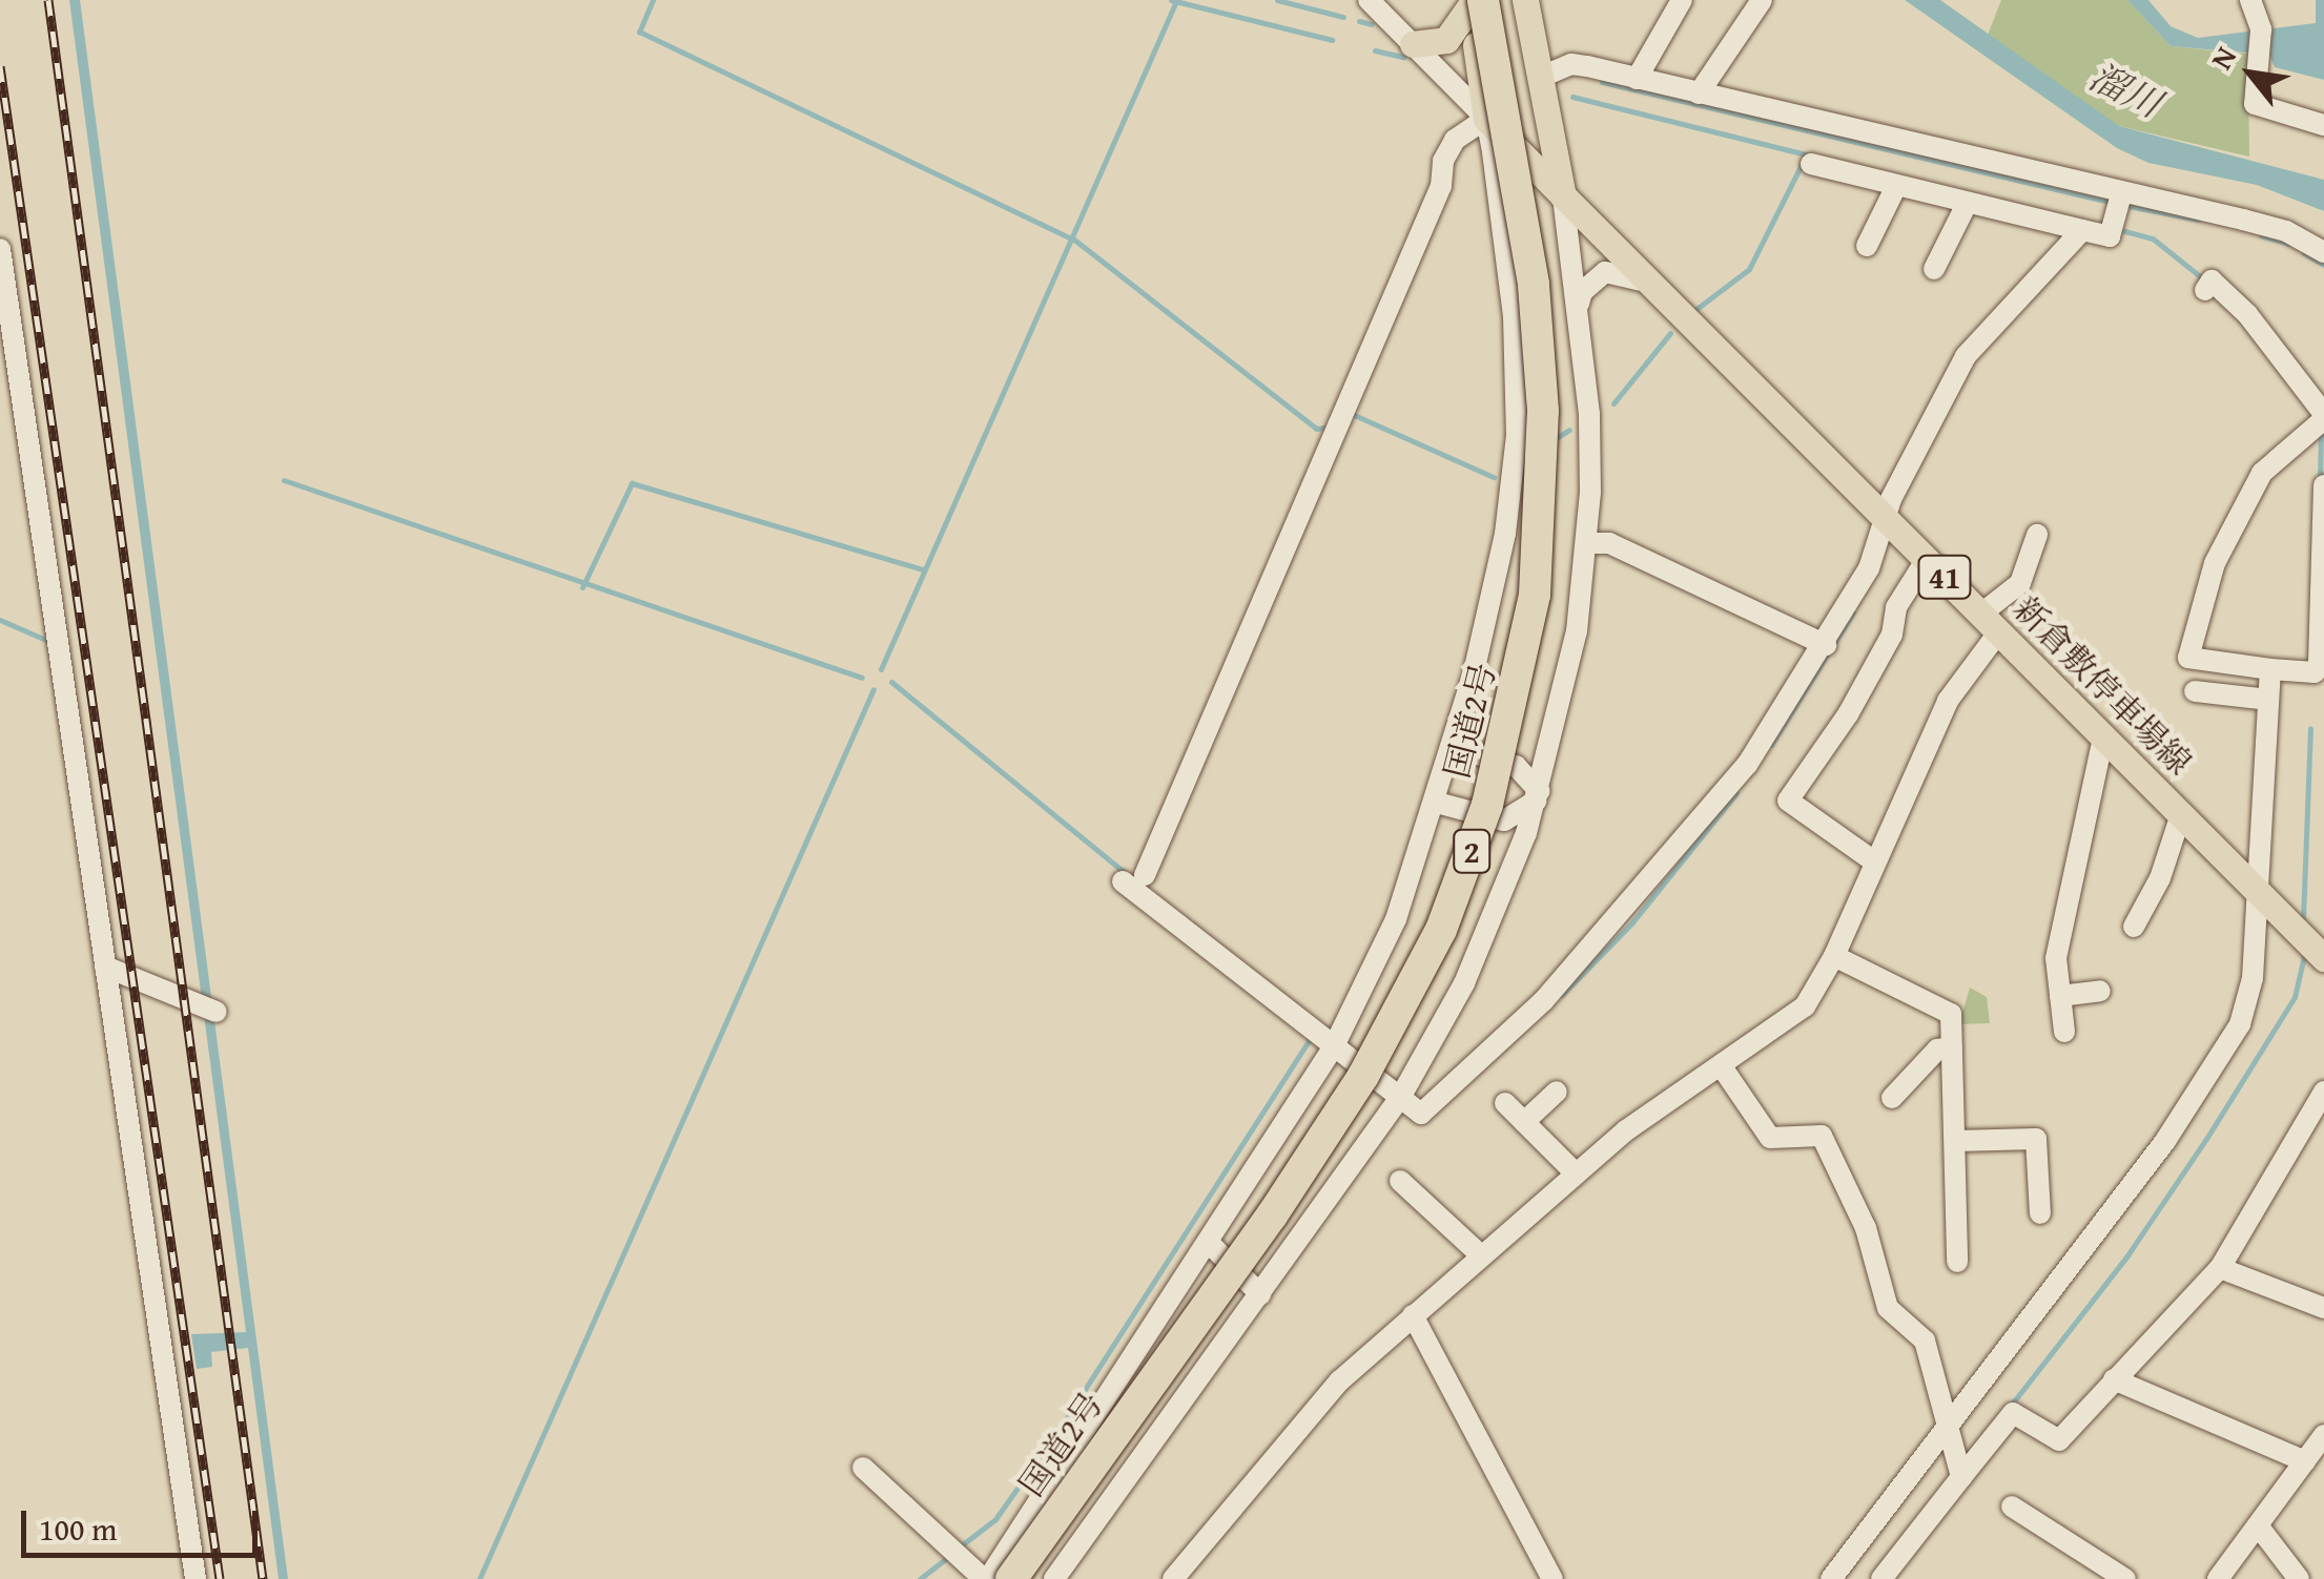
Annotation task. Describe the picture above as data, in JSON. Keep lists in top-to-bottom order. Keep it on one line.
{"streets":{"highway":["国道2号","2"],"main road":["41","新倉敷停車場線"]},"water":["溜川"],"scale_bar":"100 m","north":"top left"}
